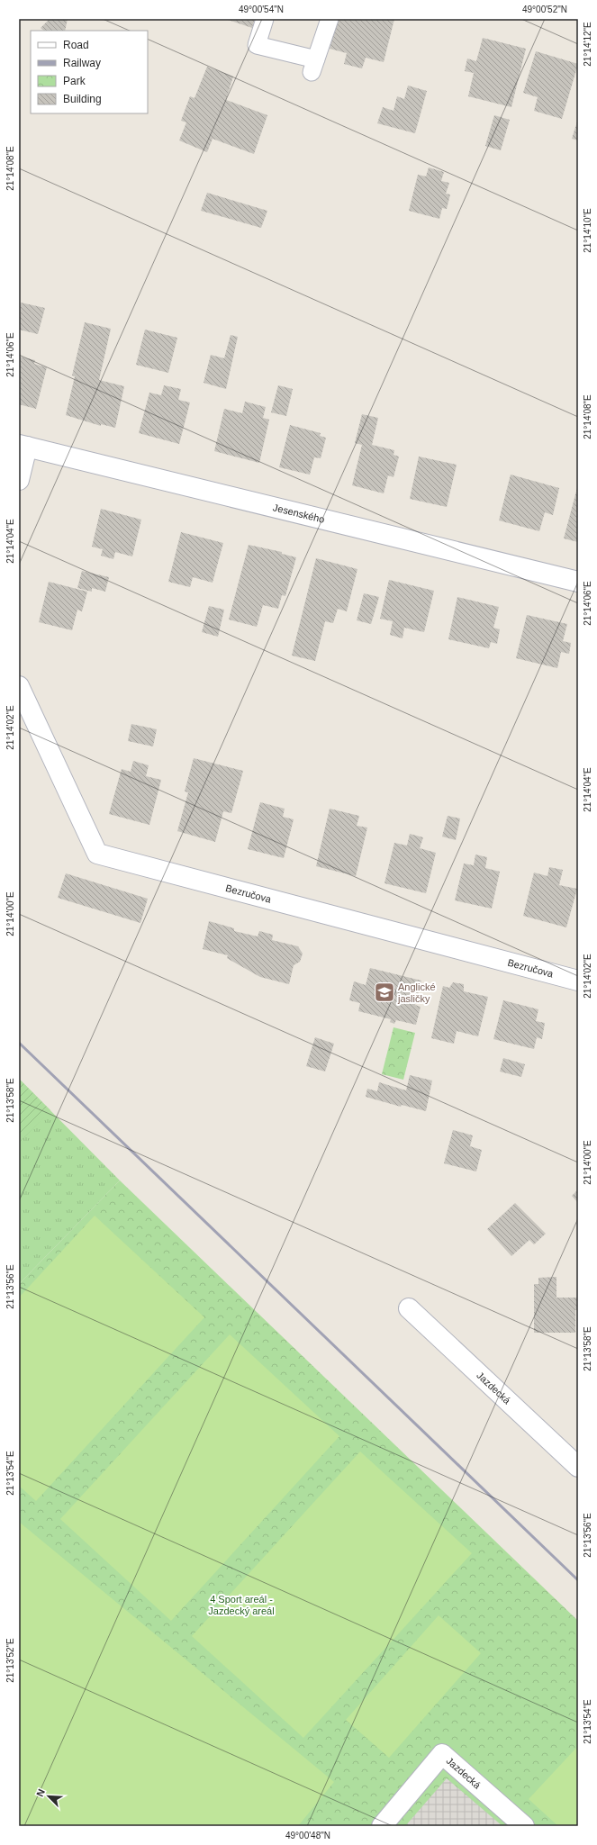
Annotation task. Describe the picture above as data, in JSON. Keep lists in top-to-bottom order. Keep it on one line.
{"streets":{"street":["Jesenského","Bezručova","Jazdecká"]},"parks":["4 Sport areál - Jazdecký areál"],"places":{"school or university":["Anglické jasličky"]},"legend":["Road","Railway","Park","Building"],"north":"top left","coordinates":["49°00'54\"N","49°00'52\"N","21°14'12\"E","21°14'08\"E","21°14'10\"E","21°14'06\"E","21°14'04\"E","21°14'02\"E","21°14'00\"E","21°13'58\"E","21°13'56\"E","21°13'54\"E","21°13'52\"E","49°00'48\"N"]}
